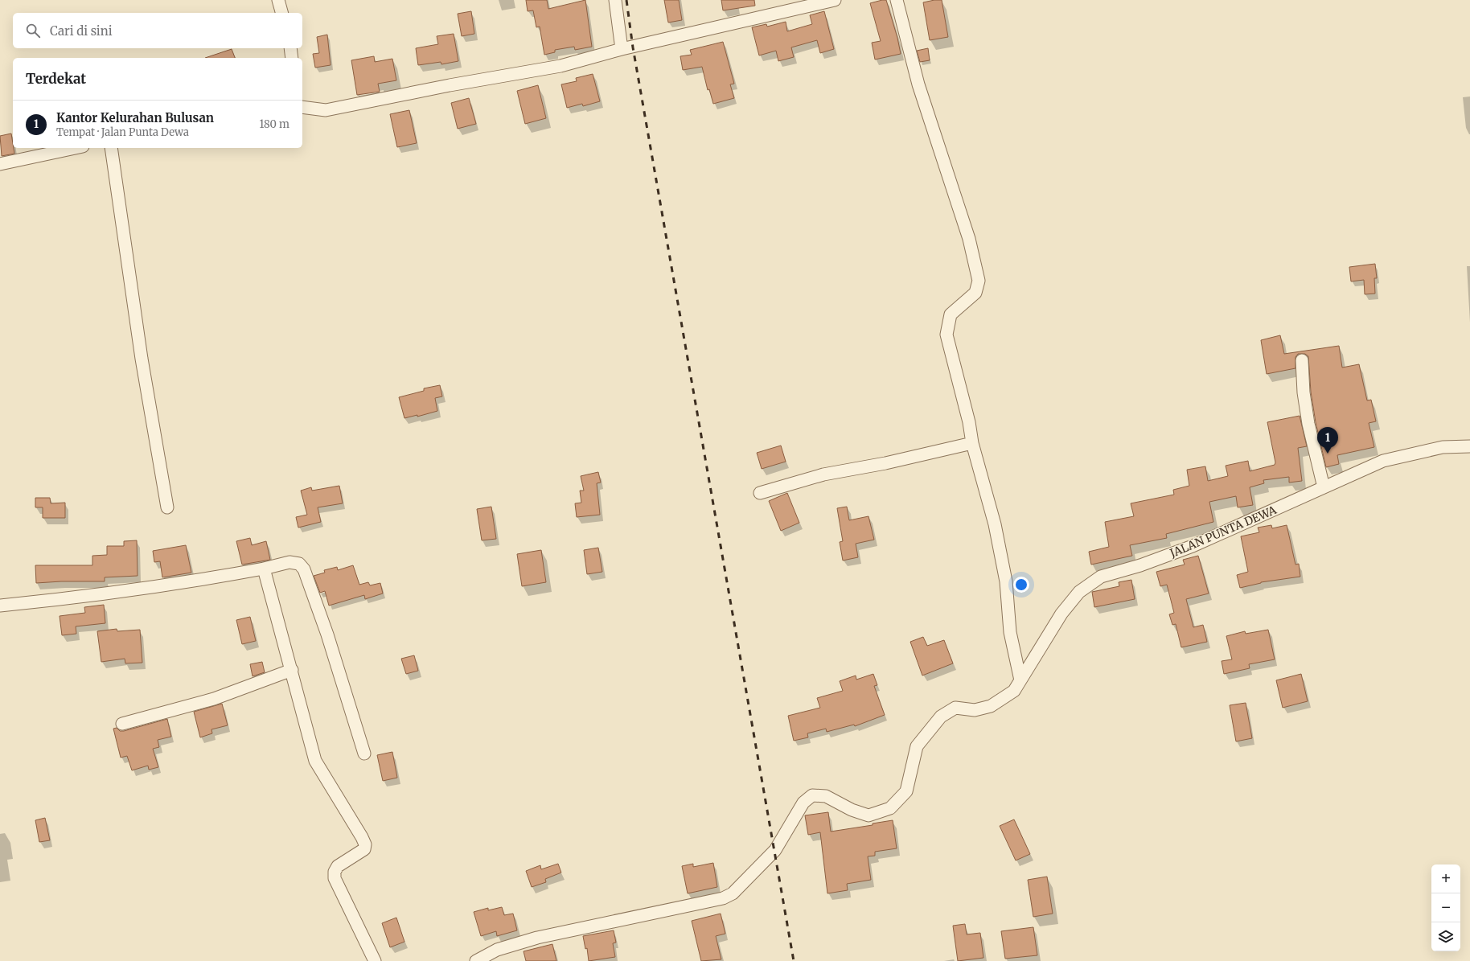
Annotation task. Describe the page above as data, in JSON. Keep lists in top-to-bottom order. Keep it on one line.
{"streets":{"street":["JALAN PUNTA DEWA"]},"page":{"search":"Cari di sini","heading":"Terdekat","list":[{"mark":"1","name":"Kantor Kelurahan Bulusan","note":"Tempat · Jalan Punta Dewa","value":"180 m"}],"pins":"1","map_buttons":["+","−"]}}
